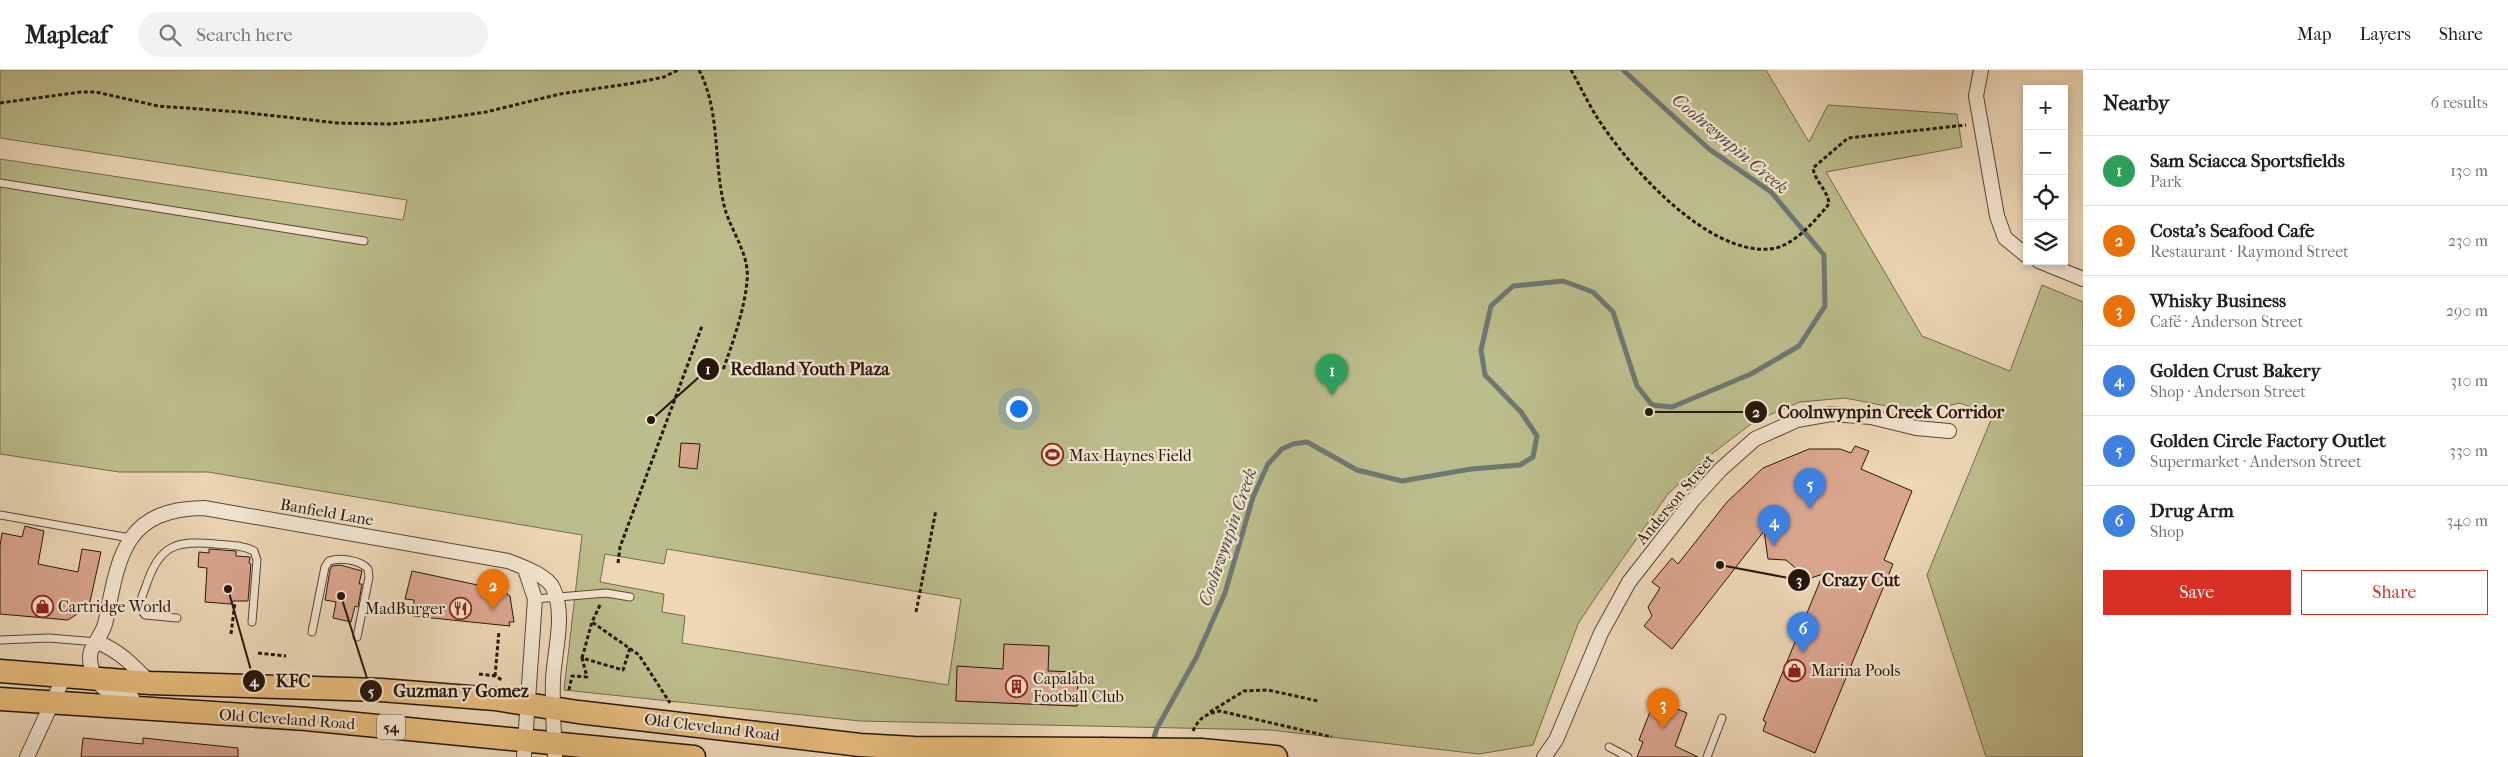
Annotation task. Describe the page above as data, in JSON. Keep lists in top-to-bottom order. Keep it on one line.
{"streets":{"main road":["Old Cleveland Road","54"],"street":["Anderson Street","Banfield Lane"]},"crossings":[["Banfield Lane","Old Cleveland Road"]],"water":["Coolnwynpin Creek"],"places":{"other":["Coolnwynpin Creek Corridor","Redland Youth Plaza","Crazy Cut","KFC","Guzman y Gomez"],"sports":["Max Haynes Field"],"shop":["Cartridge World","Marina Pools"],"restaurant":["MadBurger"],"building":["Capalaba Football Club"]},"page":{"header":"Mapleaf","search":"Search here","nav":["Map","Layers","Share"],"heading":["Nearby","6 results"],"map_buttons":["+","−"],"list":[{"mark":"1","name":"Sam Sciacca Sportsfields","note":"Park","value":"130 m"},{"mark":"2","name":"Costa's Seafood Cafe","note":"Restaurant · Raymond Street","value":"230 m"},{"mark":"3","name":"Whisky Business","note":"Café · Anderson Street","value":"290 m"},{"mark":"4","name":"Golden Crust Bakery","note":"Shop · Anderson Street","value":"310 m"},{"mark":"5","name":"Golden Circle Factory Outlet","note":"Supermarket · Anderson Street","value":"330 m"},{"mark":"6","name":"Drug Arm","note":"Shop","value":"340 m"}],"pins":["1","5","4","2","6","3"],"buttons":["Save","Share"]}}
